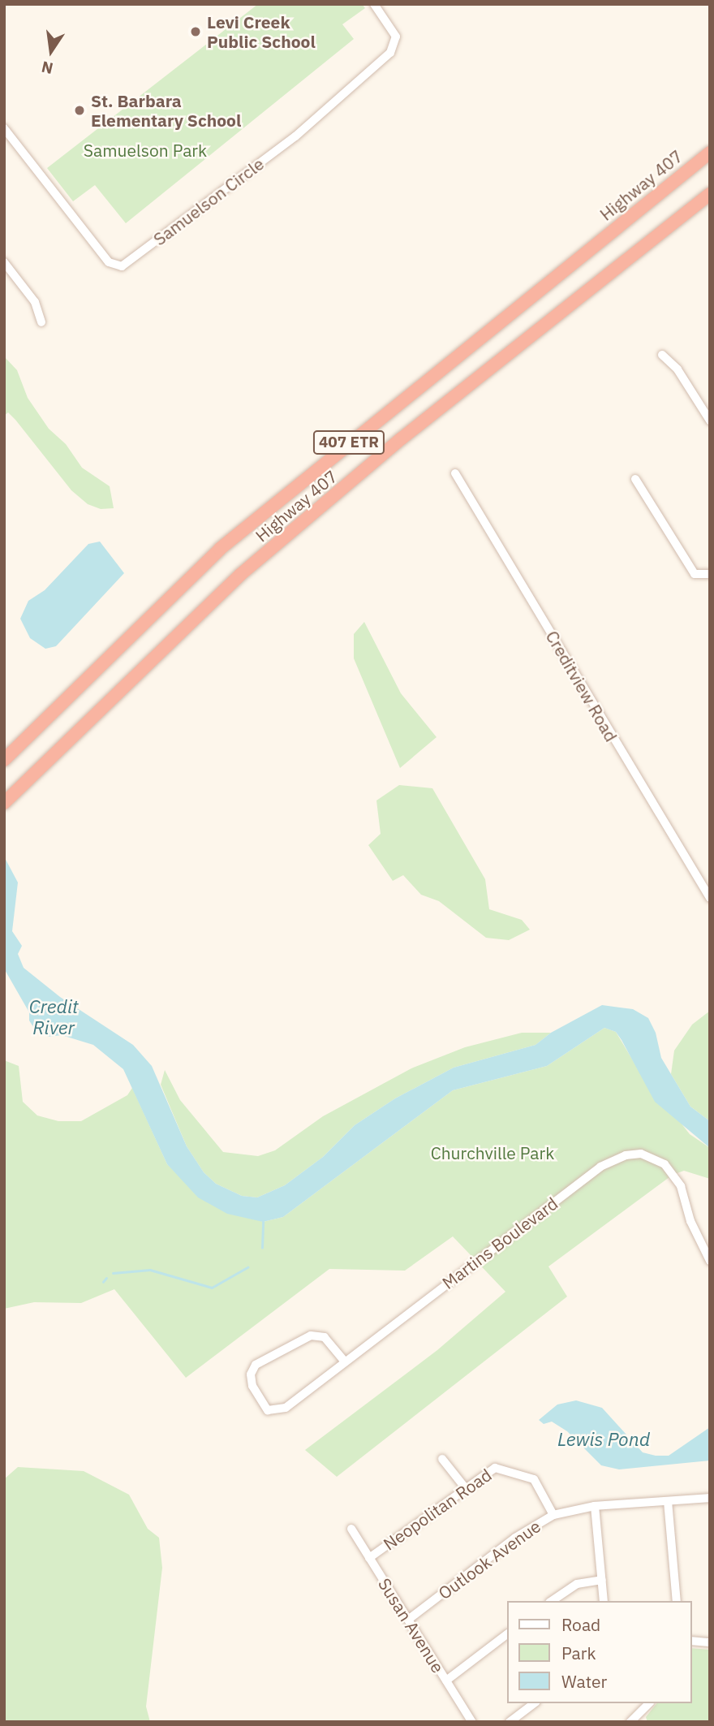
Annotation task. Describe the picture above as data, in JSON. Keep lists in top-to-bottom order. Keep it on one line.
{"streets":{"highway":["Highway 407","407 ETR"],"street":["Samuelson Circle","Creditview Road","Martins Boulevard","Neopolitan Road","Outlook Avenue","Susan Avenue"]},"crossings":[["Neopolitan Road","Outlook Avenue"],["Neopolitan Road","Susan Avenue"],["Outlook Avenue","Susan Avenue"]],"water":["Credit River","Lewis Pond"],"parks":["Samuelson Park","Churchville Park"],"places":["Levi Creek Public School","St. Barbara Elementary School"],"legend":["Road","Park","Water"],"north":"bottom"}
